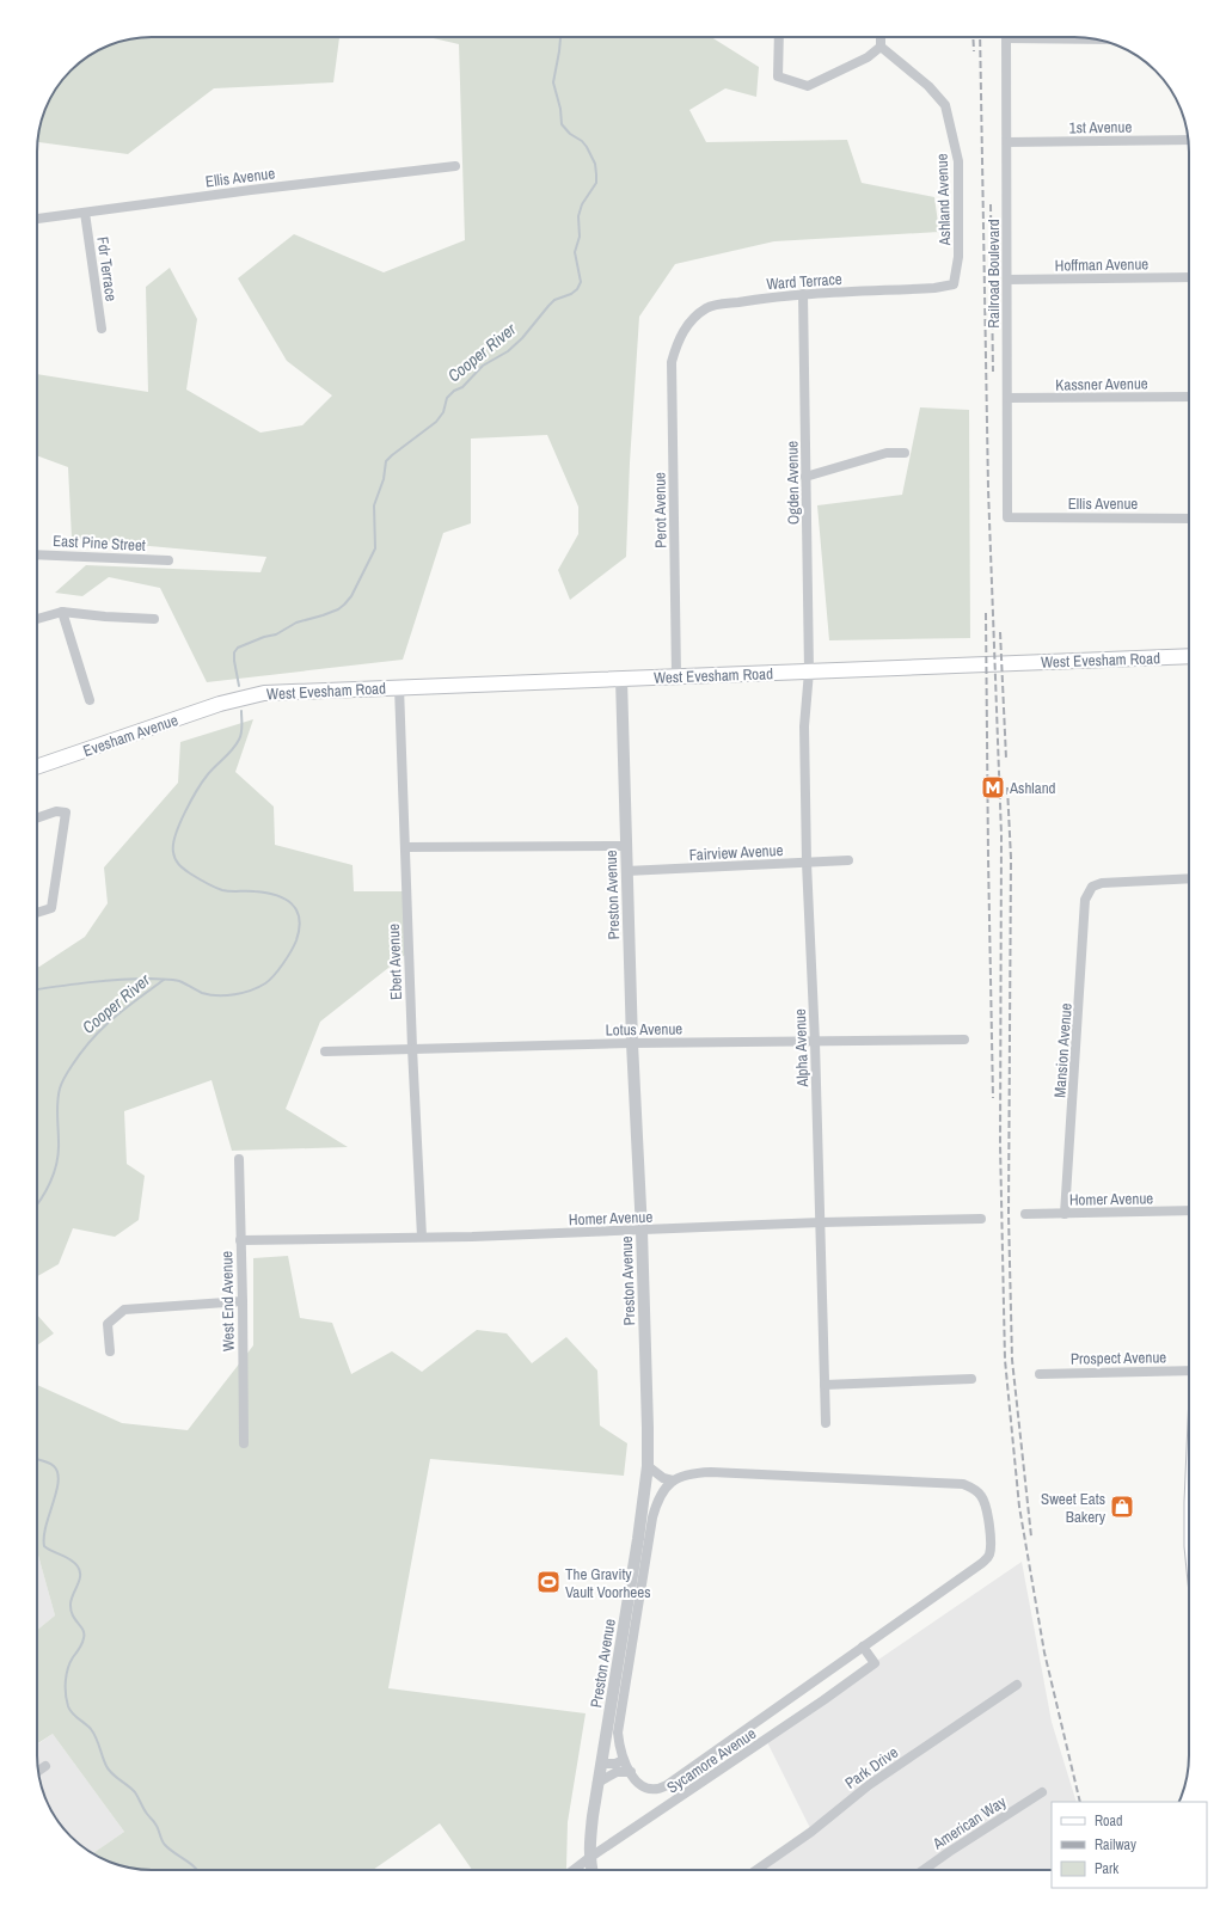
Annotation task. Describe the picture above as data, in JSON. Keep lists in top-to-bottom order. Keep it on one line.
{"streets":{"main road":["West Evesham Road","Evesham Avenue"],"street":["1st Avenue","Ellis Avenue","Ashland Avenue","Hoffman Avenue","Fdr Terrace","Railroad Boulevard","Ward Terrace","Kassner Avenue","Ogden Avenue","Perot Avenue","East Pine Street","Fairview Avenue","Preston Avenue","Ebert Avenue","Lotus Avenue","Alpha Avenue","Mansion Avenue","Homer Avenue","West End Avenue","Prospect Avenue","Sycamore Avenue","Park Drive","American Way"]},"crossings":[["1st Avenue","Railroad Boulevard"],["Ellis Avenue","Fdr Terrace"],["Ellis Avenue","Railroad Boulevard"],["Ashland Avenue","Ward Terrace"],["Hoffman Avenue","Railroad Boulevard"],["Railroad Boulevard","Kassner Avenue"],["Ward Terrace","Ogden Avenue"],["Ward Terrace","Perot Avenue"],["Ogden Avenue","West Evesham Road"],["Ogden Avenue","Alpha Avenue"],["Perot Avenue","West Evesham Road"],["West Evesham Road","Evesham Avenue"],["West Evesham Road","Preston Avenue"],["West Evesham Road","Ebert Avenue"],["West Evesham Road","Alpha Avenue"],["Fairview Avenue","Preston Avenue"],["Fairview Avenue","Alpha Avenue"],["Preston Avenue","Lotus Avenue"],["Preston Avenue","Homer Avenue"],["Preston Avenue","Sycamore Avenue"],["Ebert Avenue","Lotus Avenue"],["Ebert Avenue","Homer Avenue"],["Lotus Avenue","Alpha Avenue"],["Alpha Avenue","Homer Avenue"],["Mansion Avenue","Homer Avenue"],["Homer Avenue","West End Avenue"]],"water":["Cooper River"],"places":{"metro station":["Ashland"],"shop":["Sweet Eats Bakery"],"sports":["The Gravity Vault Voorhees"]},"legend":["Road","Railway","Park"]}
